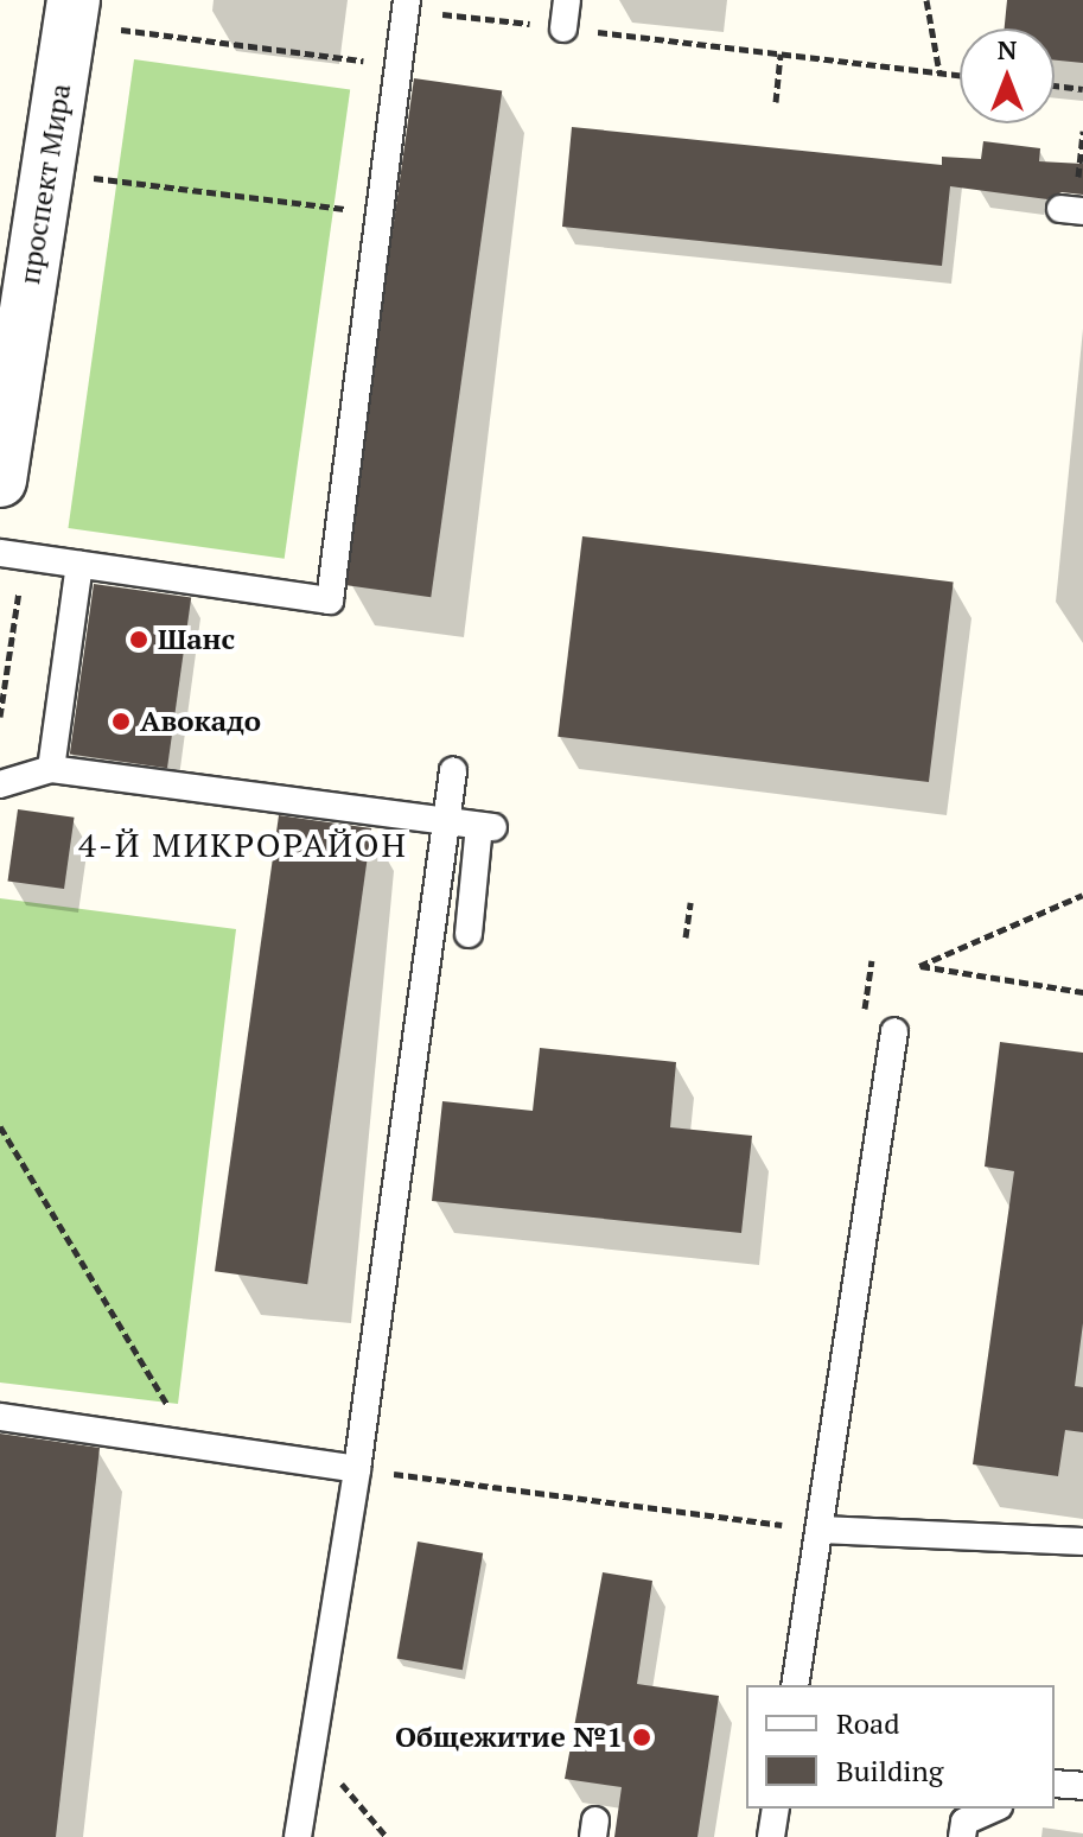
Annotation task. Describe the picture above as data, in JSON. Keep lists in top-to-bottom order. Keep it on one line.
{"streets":{"street":["проспект Мира"]},"districts":["4-Й МИКРОРАЙОН"],"places":["Шанс","Авокадо","Общежитие №1"],"legend":["Road","Building"],"north":"top"}
